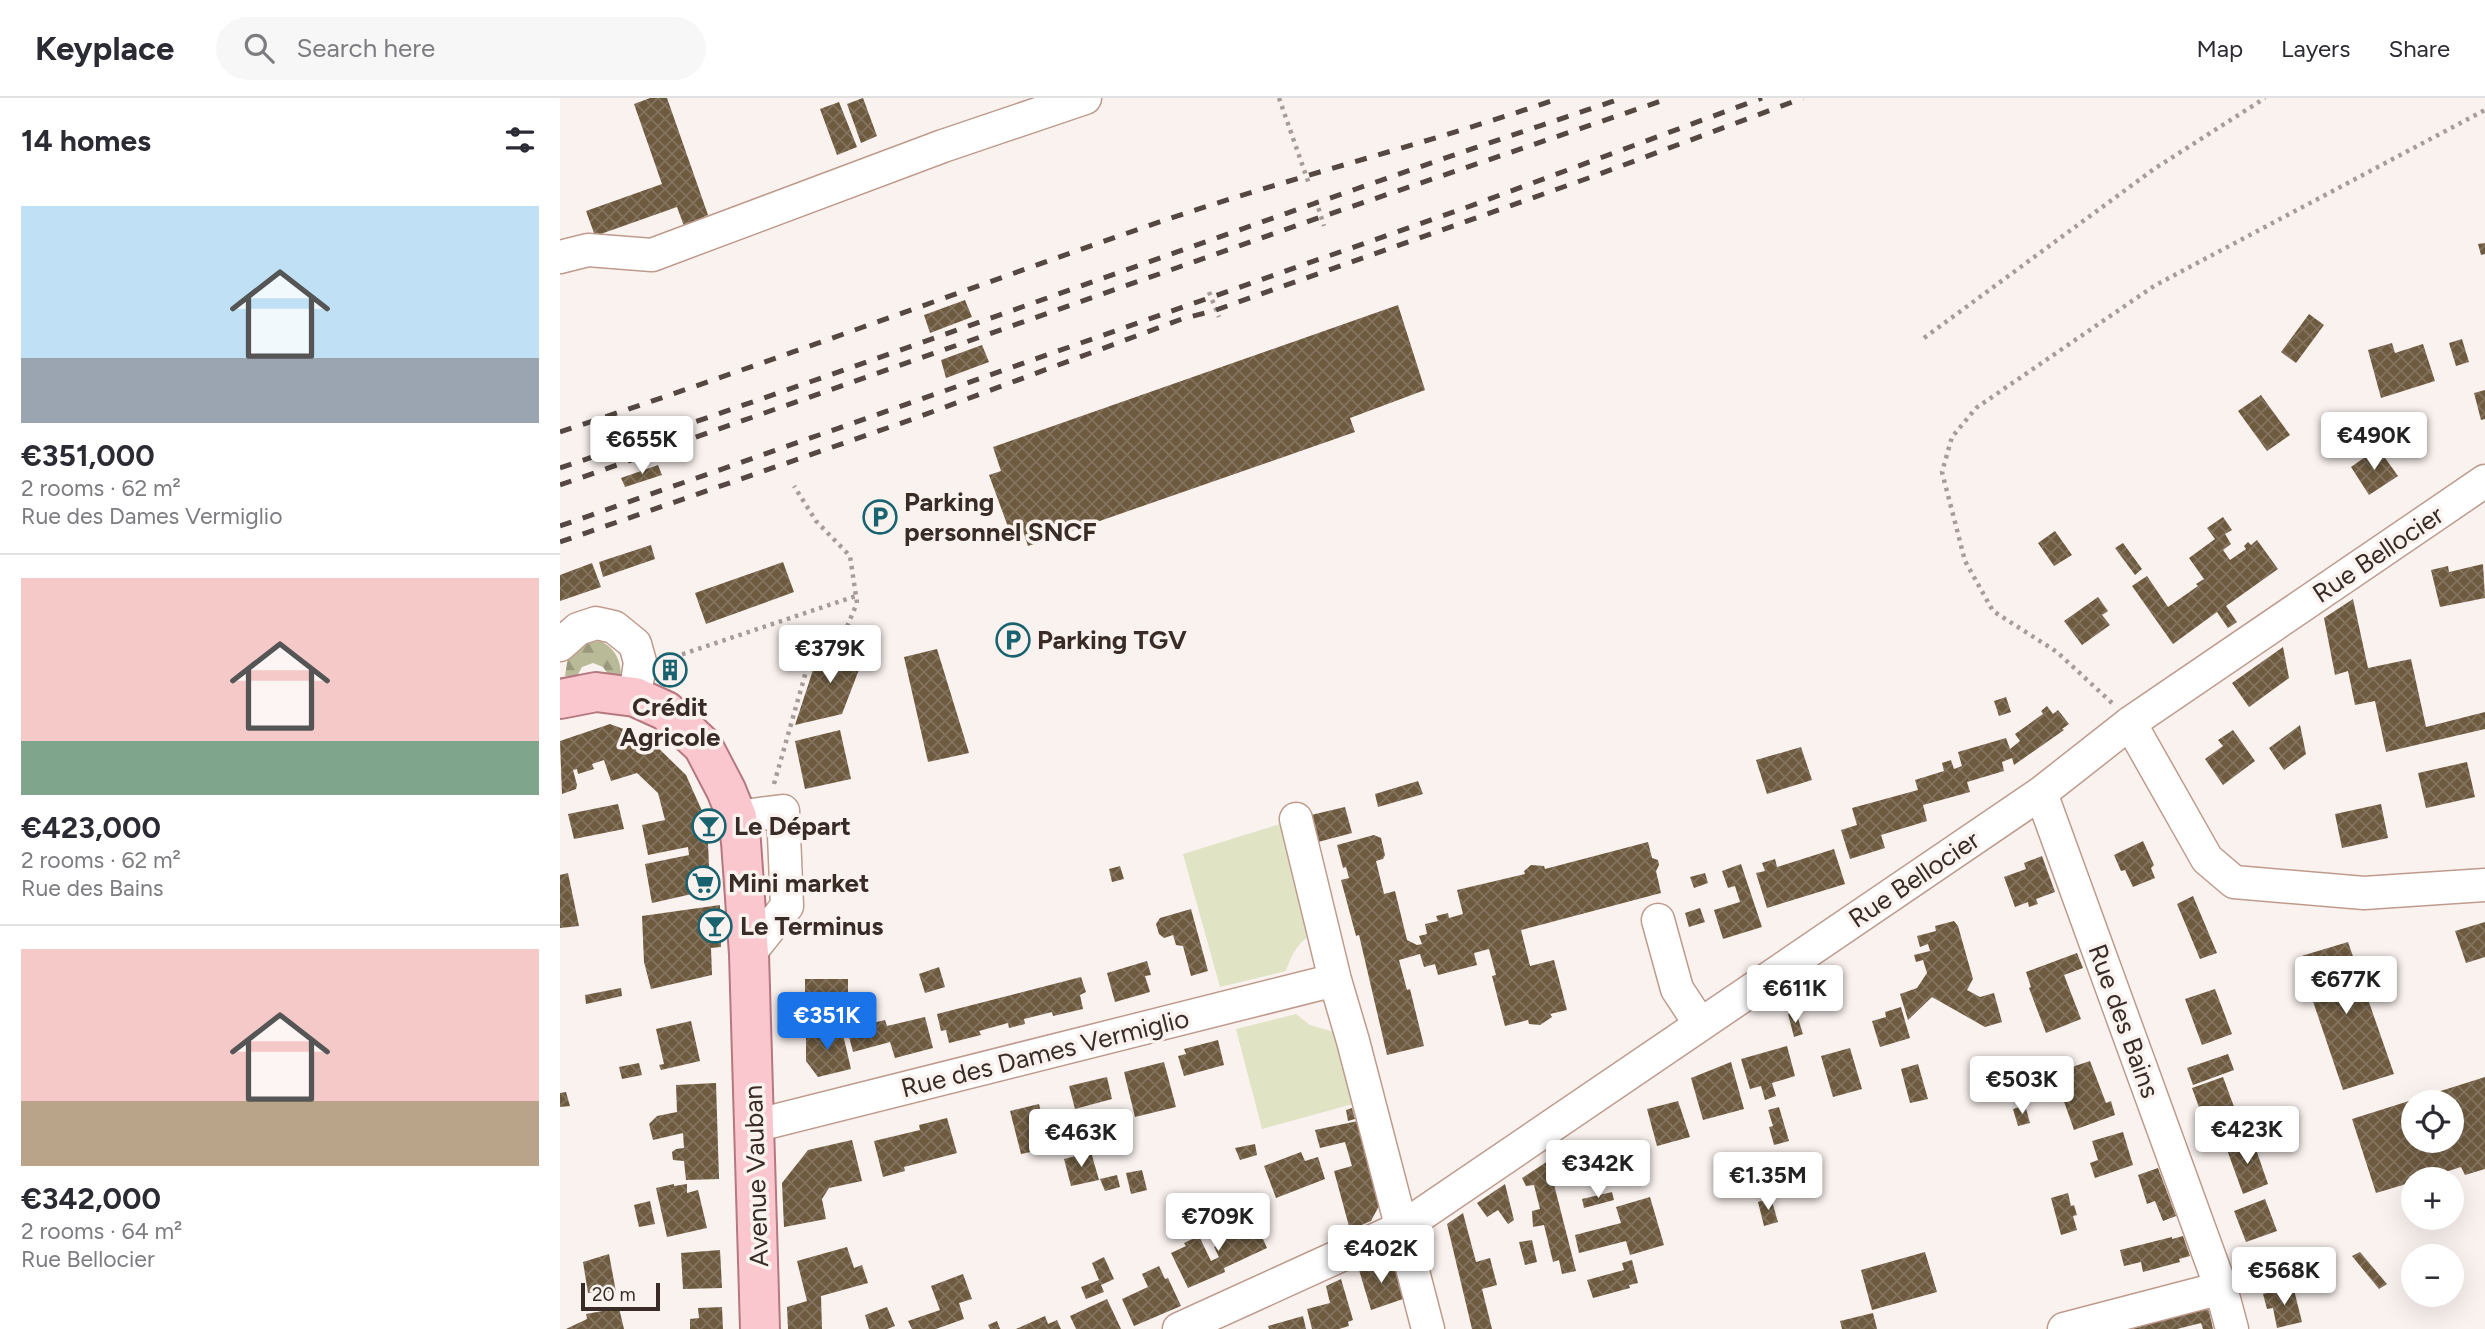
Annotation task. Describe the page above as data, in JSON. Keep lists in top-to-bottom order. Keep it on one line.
{"streets":{"main road":["Avenue Vauban"],"street":["Rue Bellocier","Rue des Bains","Rue des Dames Vermiglio"]},"crossings":[["Rue Bellocier","Rue des Bains"],["Rue des Dames Vermiglio","Avenue Vauban"]],"places":{"parking":["Parking personnel SNCF","Parking TGV"],"building":["Crédit Agricole"],"bar":["Le Départ","Le Terminus"],"supermarket":["Mini market"]},"scale_bar":"20 m","page":{"header":"Keyplace","search":"Search here","nav":["Map","Layers","Share"],"heading":"14 homes","list":[{"name":"€351,000","note":"2 rooms · 62 m² · Rue des Dames Vermiglio"},{"name":"€423,000","note":"2 rooms · 62 m² · Rue des Bains"},{"name":"€342,000","note":"2 rooms · 64 m² · Rue Bellocier"}],"price":["€490K","€655K","€379K","€677K","€611K","€351K","€503K","€423K","€463K","€342K","€1.35M","€709K","€402K","€568K"],"map_buttons":["+","−"],"scale":"20 m"}}
